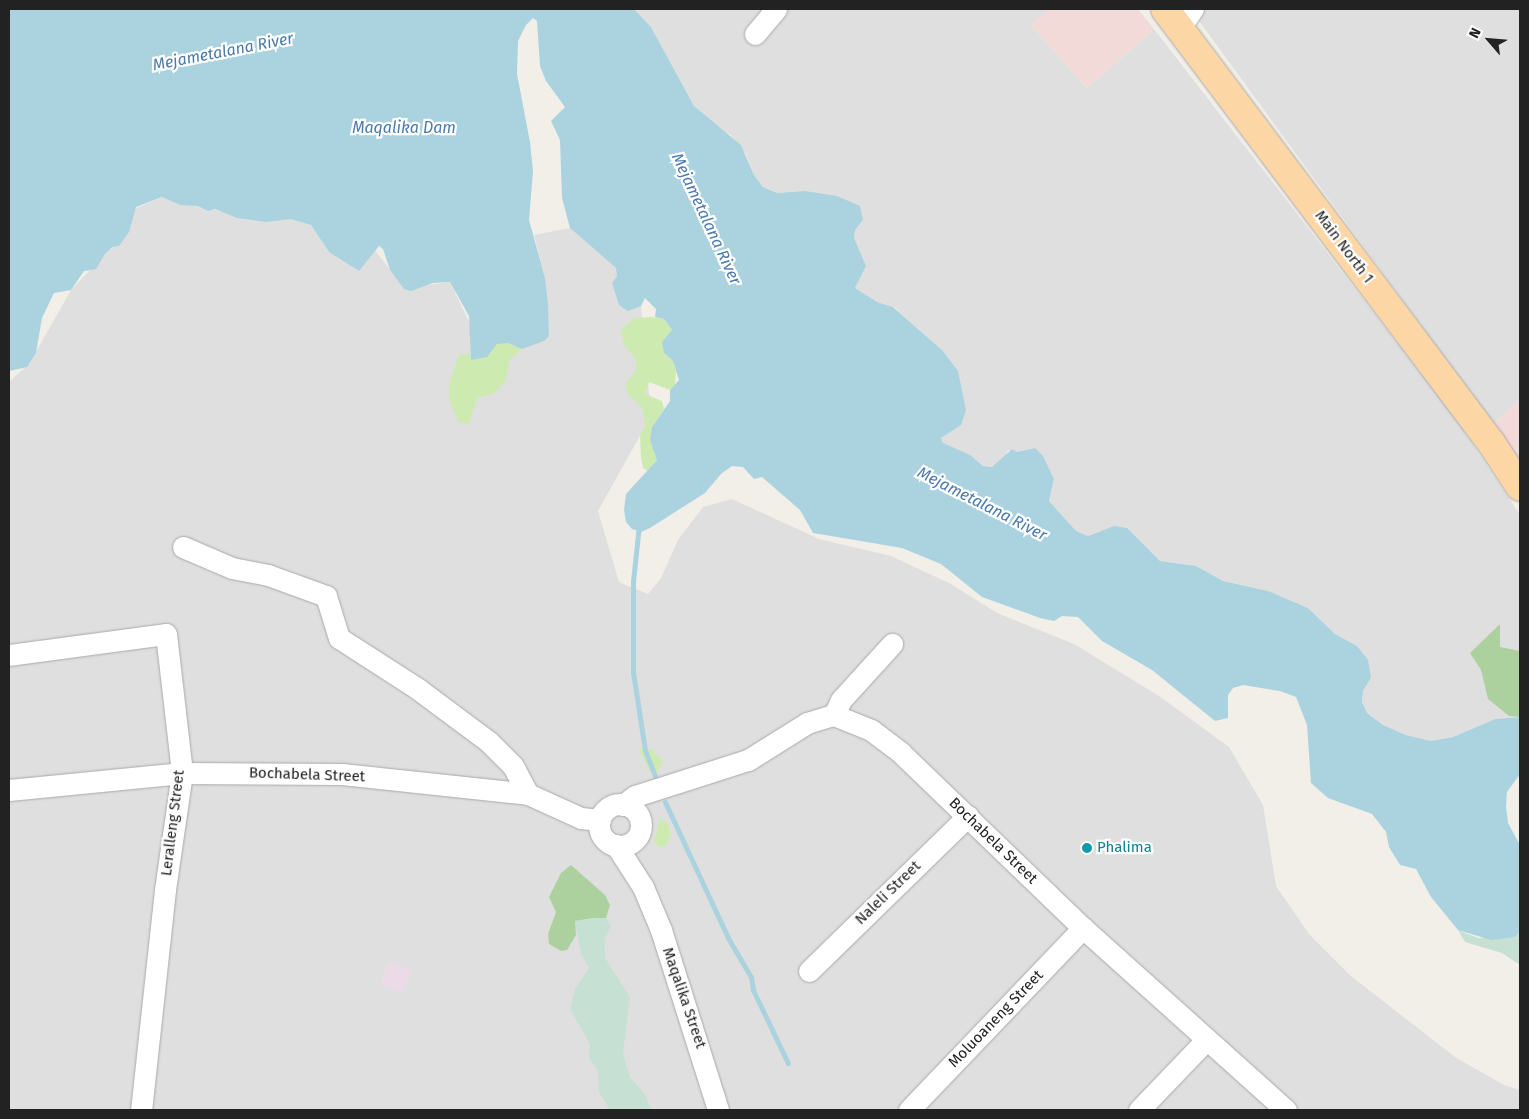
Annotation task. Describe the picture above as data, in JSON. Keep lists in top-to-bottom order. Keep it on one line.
{"streets":{"main road":["Main North 1"],"street":["Bochabela Street","Leralleng Street","Naleli Street","Maqalika Street","Moluoaneng Street"]},"crossings":[["Bochabela Street","Leralleng Street"],["Bochabela Street","Naleli Street"],["Bochabela Street","Maqalika Street"],["Bochabela Street","Moluoaneng Street"]],"water":["Mejametalana River","Maqalika Dam"],"places":["Phalima"],"north":"top left"}
